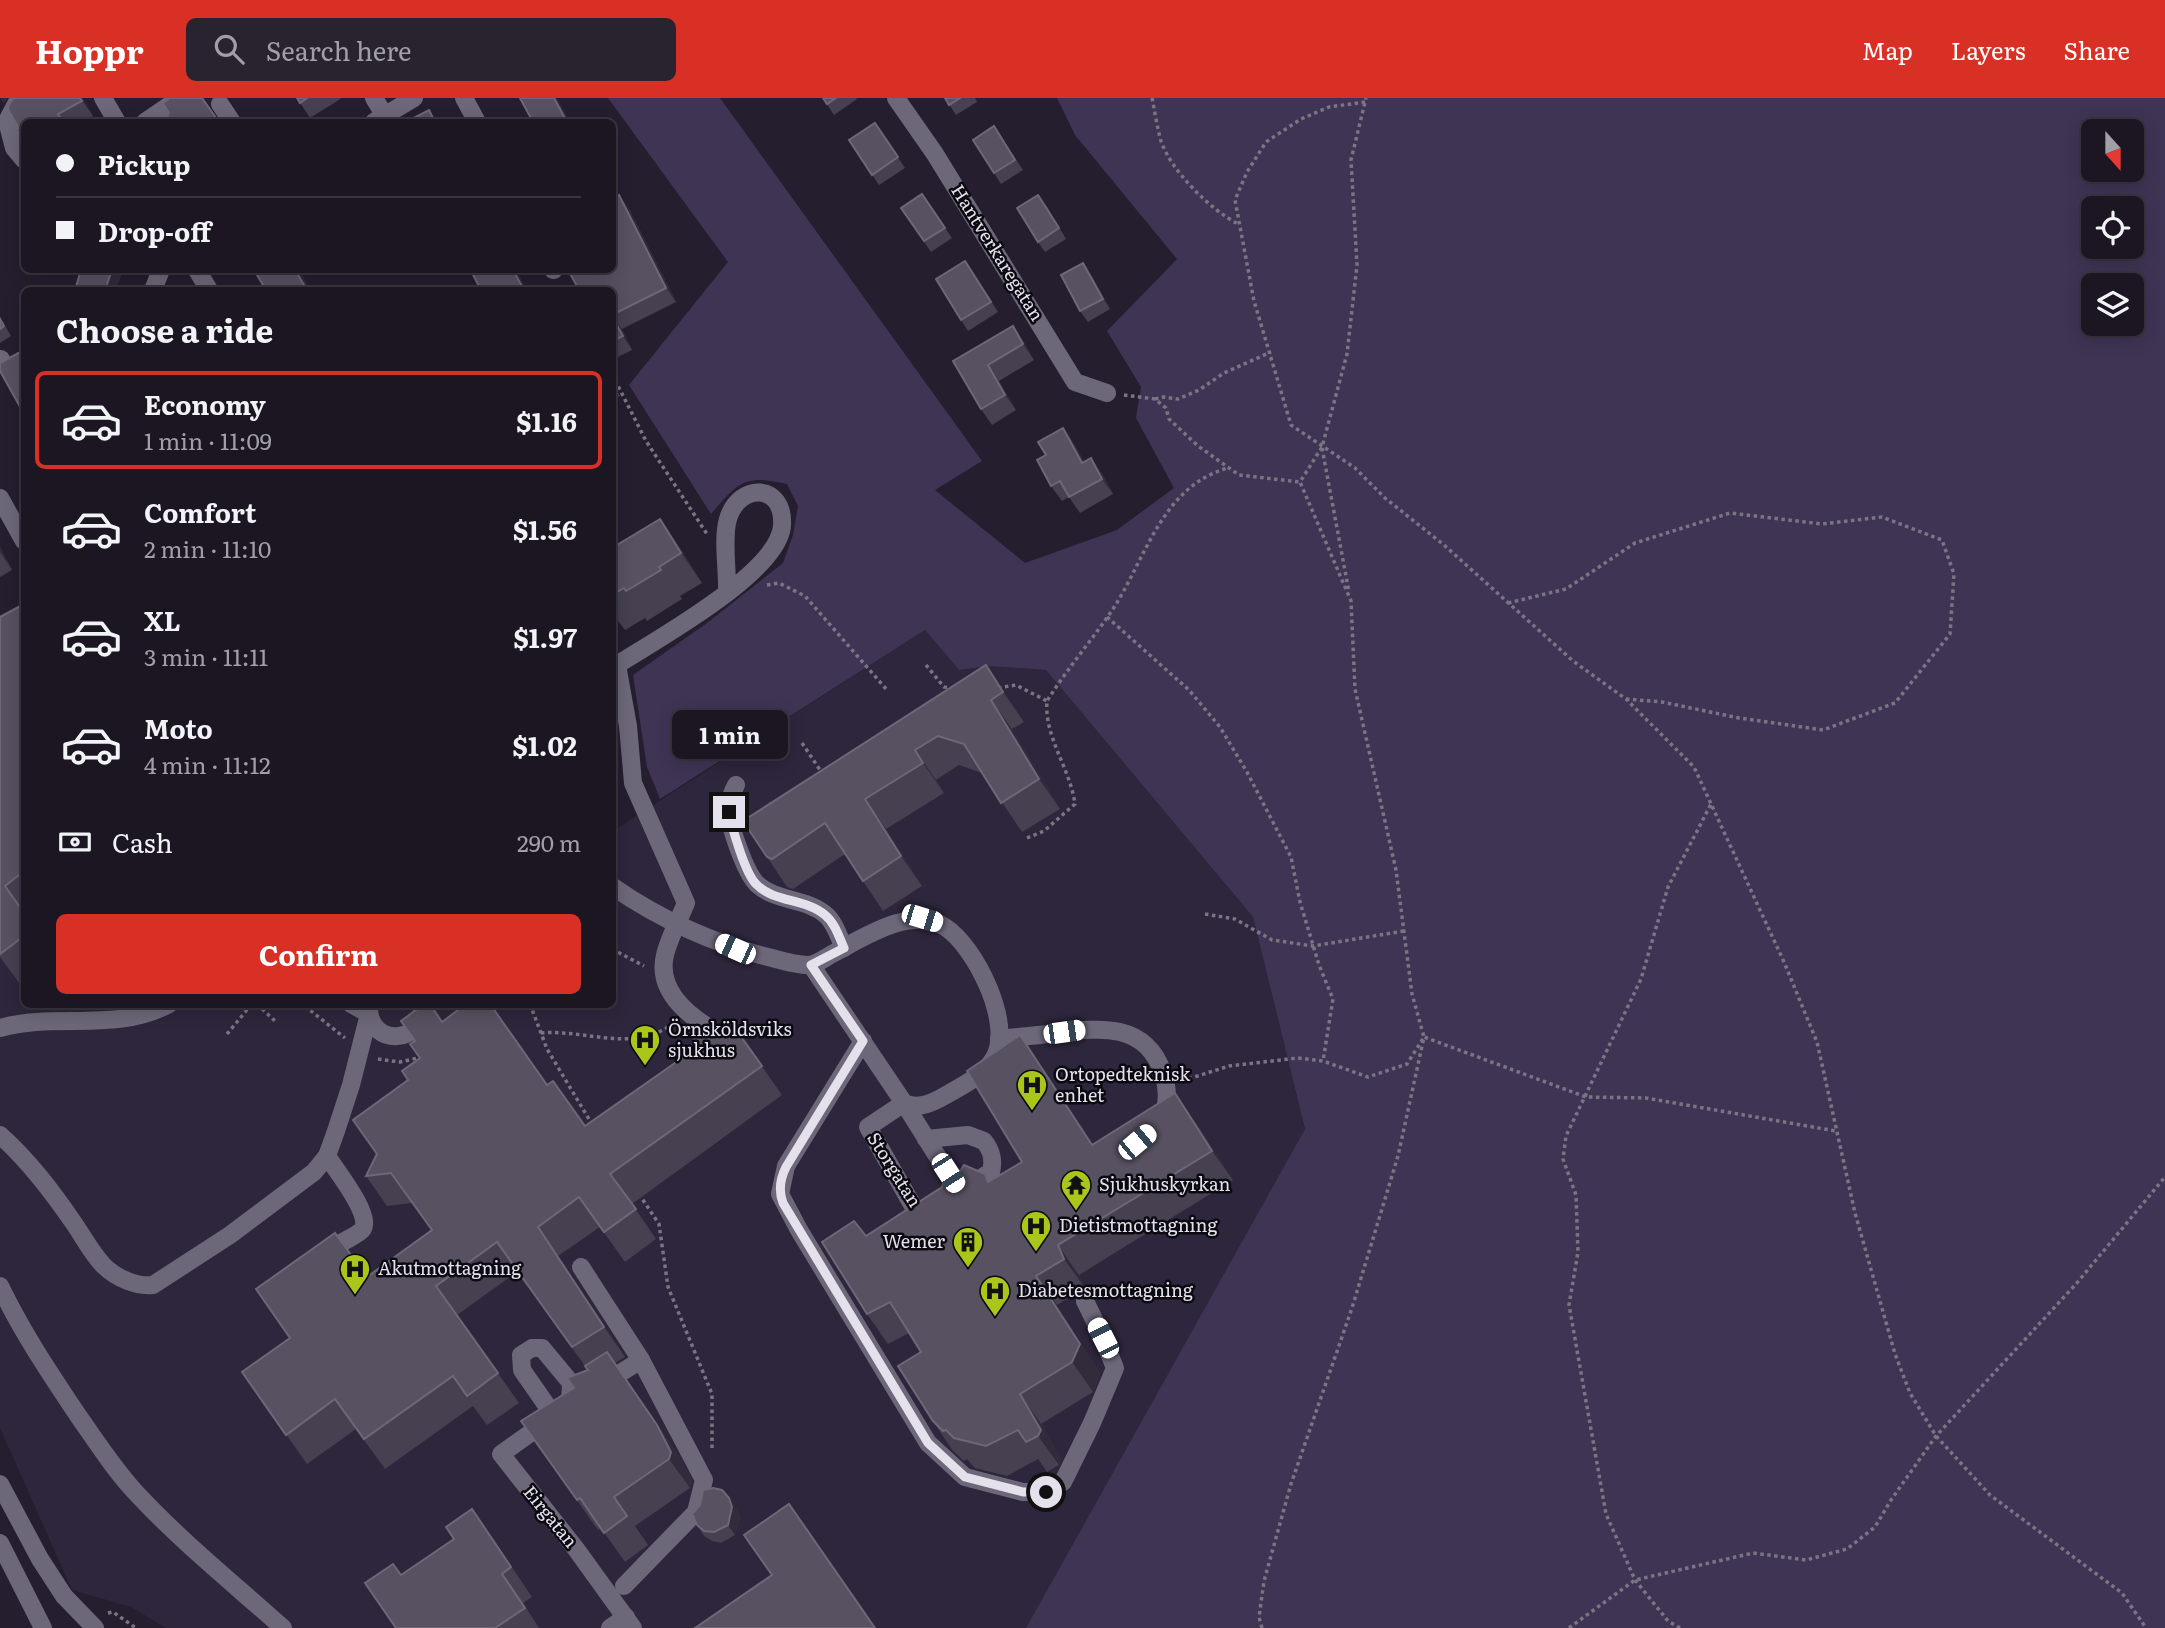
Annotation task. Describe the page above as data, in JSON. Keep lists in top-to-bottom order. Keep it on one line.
{"streets":{"street":["Hantverkaregatan","Storgatan","Eirgatan"]},"places":{"hospital":["Örnsköldsviks sjukhus","Ortopedteknisk enhet","Dietistmottagning","Akutmottagning","Diabetesmottagning"],"temple":["Sjukhuskyrkan"],"building":["Wemer"]},"north":"bottom","page":{"header":"Hoppr","search":"Search here","nav":["Map","Layers","Share"],"banner":["Pickup","Drop-off"],"heading":"Choose a ride","list":[{"name":"Economy","note":"1 min · 11:09","value":"$1.16"},{"name":"Comfort","note":"2 min · 11:10","value":"$1.56"},{"name":"XL","note":"3 min · 11:11","value":"$1.97"},{"name":"Moto","note":"4 min · 11:12","value":"$1.02"}],"bubble":"1 min","pay":["Cash","290 m"],"buttons":"Confirm"}}
